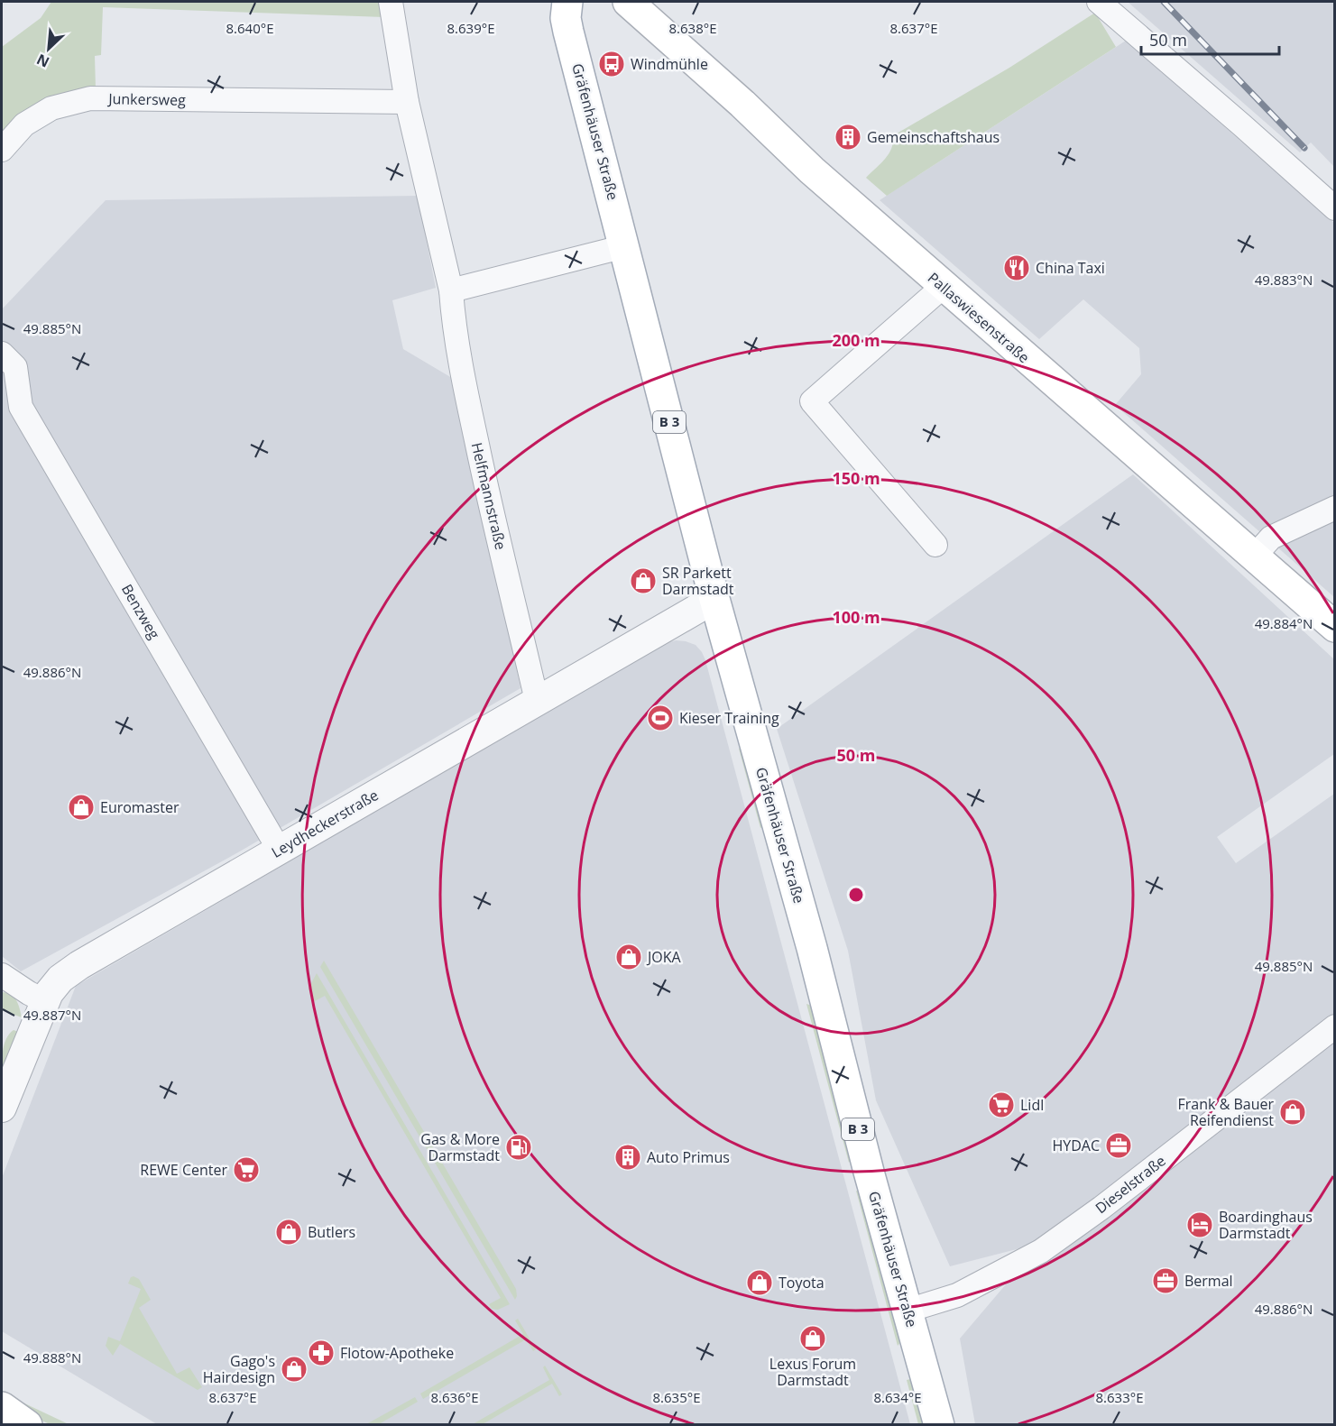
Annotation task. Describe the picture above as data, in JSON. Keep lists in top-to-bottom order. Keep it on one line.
{"streets":{"main road":["Gräfenhäuser Straße","Pallaswiesenstraße","B 3"],"street":["Junkersweg","Helfmannstraße","Benzweg","Leydheckerstraße","Dieselstraße"]},"crossings":[["Junkersweg","Helfmannstraße"],["Gräfenhäuser Straße","Leydheckerstraße"],["Gräfenhäuser Straße","Dieselstraße"],["Helfmannstraße","Leydheckerstraße"],["Benzweg","Leydheckerstraße"]],"places":{"bus stop":["Windmühle"],"building":["Gemeinschaftshaus","Auto Primus"],"restaurant":["China Taxi"],"shop":["SR Parkett Darmstadt","Euromaster","JOKA","Frank & Bauer Reifendienst","Butlers","Toyota","Lexus Forum Darmstadt","Gago's Hairdesign"],"sports":["Kieser Training"],"supermarket":["Lidl","REWE Center"],"office":["HYDAC","Bermal"],"fuel station":["Gas & More Darmstadt"],"hotel":["Boardinghaus Darmstadt"],"pharmacy":["Flotow-Apotheke"]},"scale_bar":"50 m","north":"bottom left","coordinates":["8.640°E","8.639°E","8.638°E","8.637°E","49.883°N","49.885°N","49.884°N","49.886°N","49.887°N","49.888°N","8.636°E","8.635°E","8.634°E","8.633°E"],"rings":["200 m","150 m","100 m","50 m"]}
